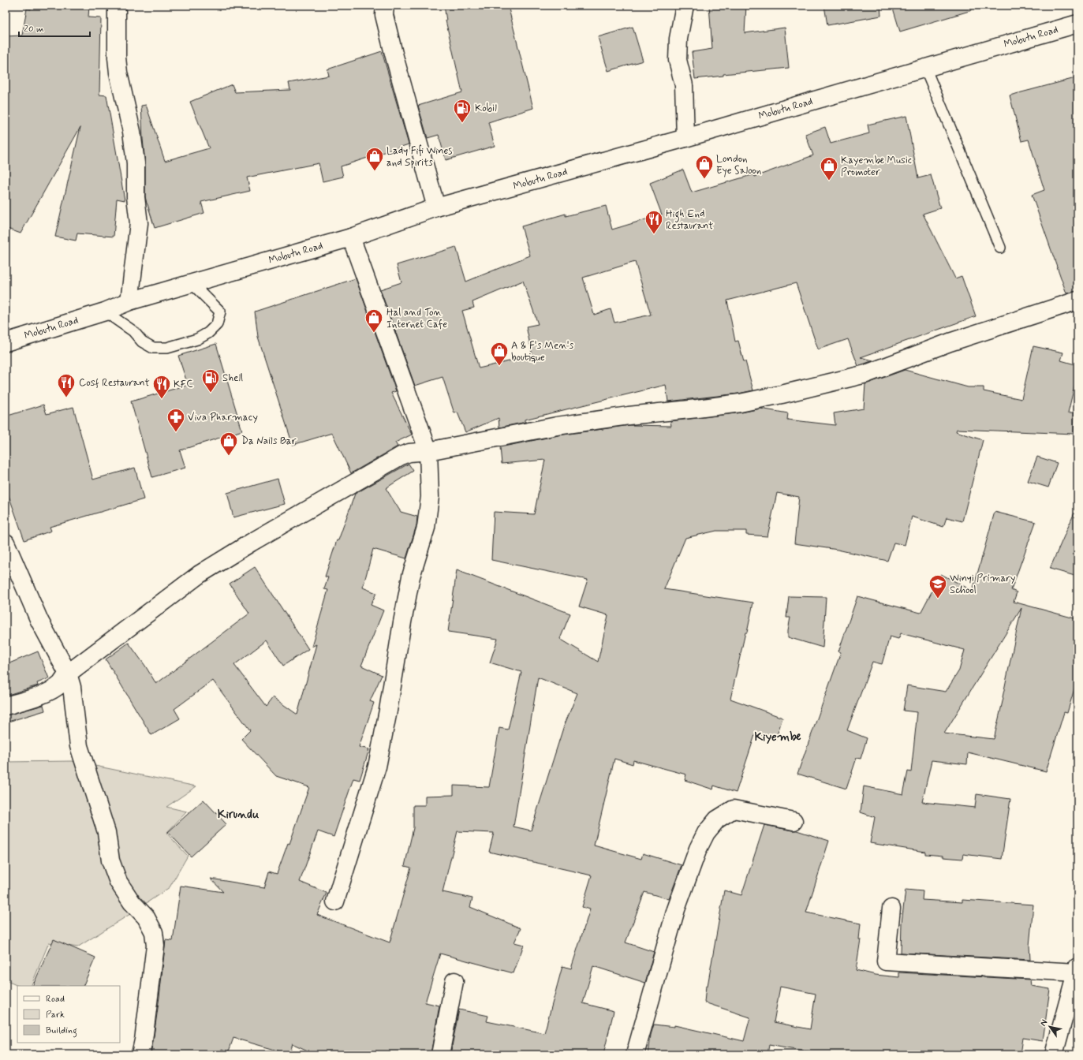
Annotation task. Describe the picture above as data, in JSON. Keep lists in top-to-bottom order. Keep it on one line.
{"streets":{"street":["Mobutu Road"]},"districts":["Kiyembe","Kirundu"],"places":{"fuel station":["Kobil","Shell"],"shop":["Lady Fifi Wines and Spirits","London Eye Saloon","Kayembe Music Promoter","Hal and Ton Internet Cafe","A & F's Men's boutique","Da Nails Bar"],"restaurant":["High End Restaurant","Cosf Restaurant","KFC"],"pharmacy":["Viva Pharmacy"],"school or university":["Winyi Primary School"]},"legend":["Road","Park","Building"],"scale_bar":"20 m","north":"top left"}
